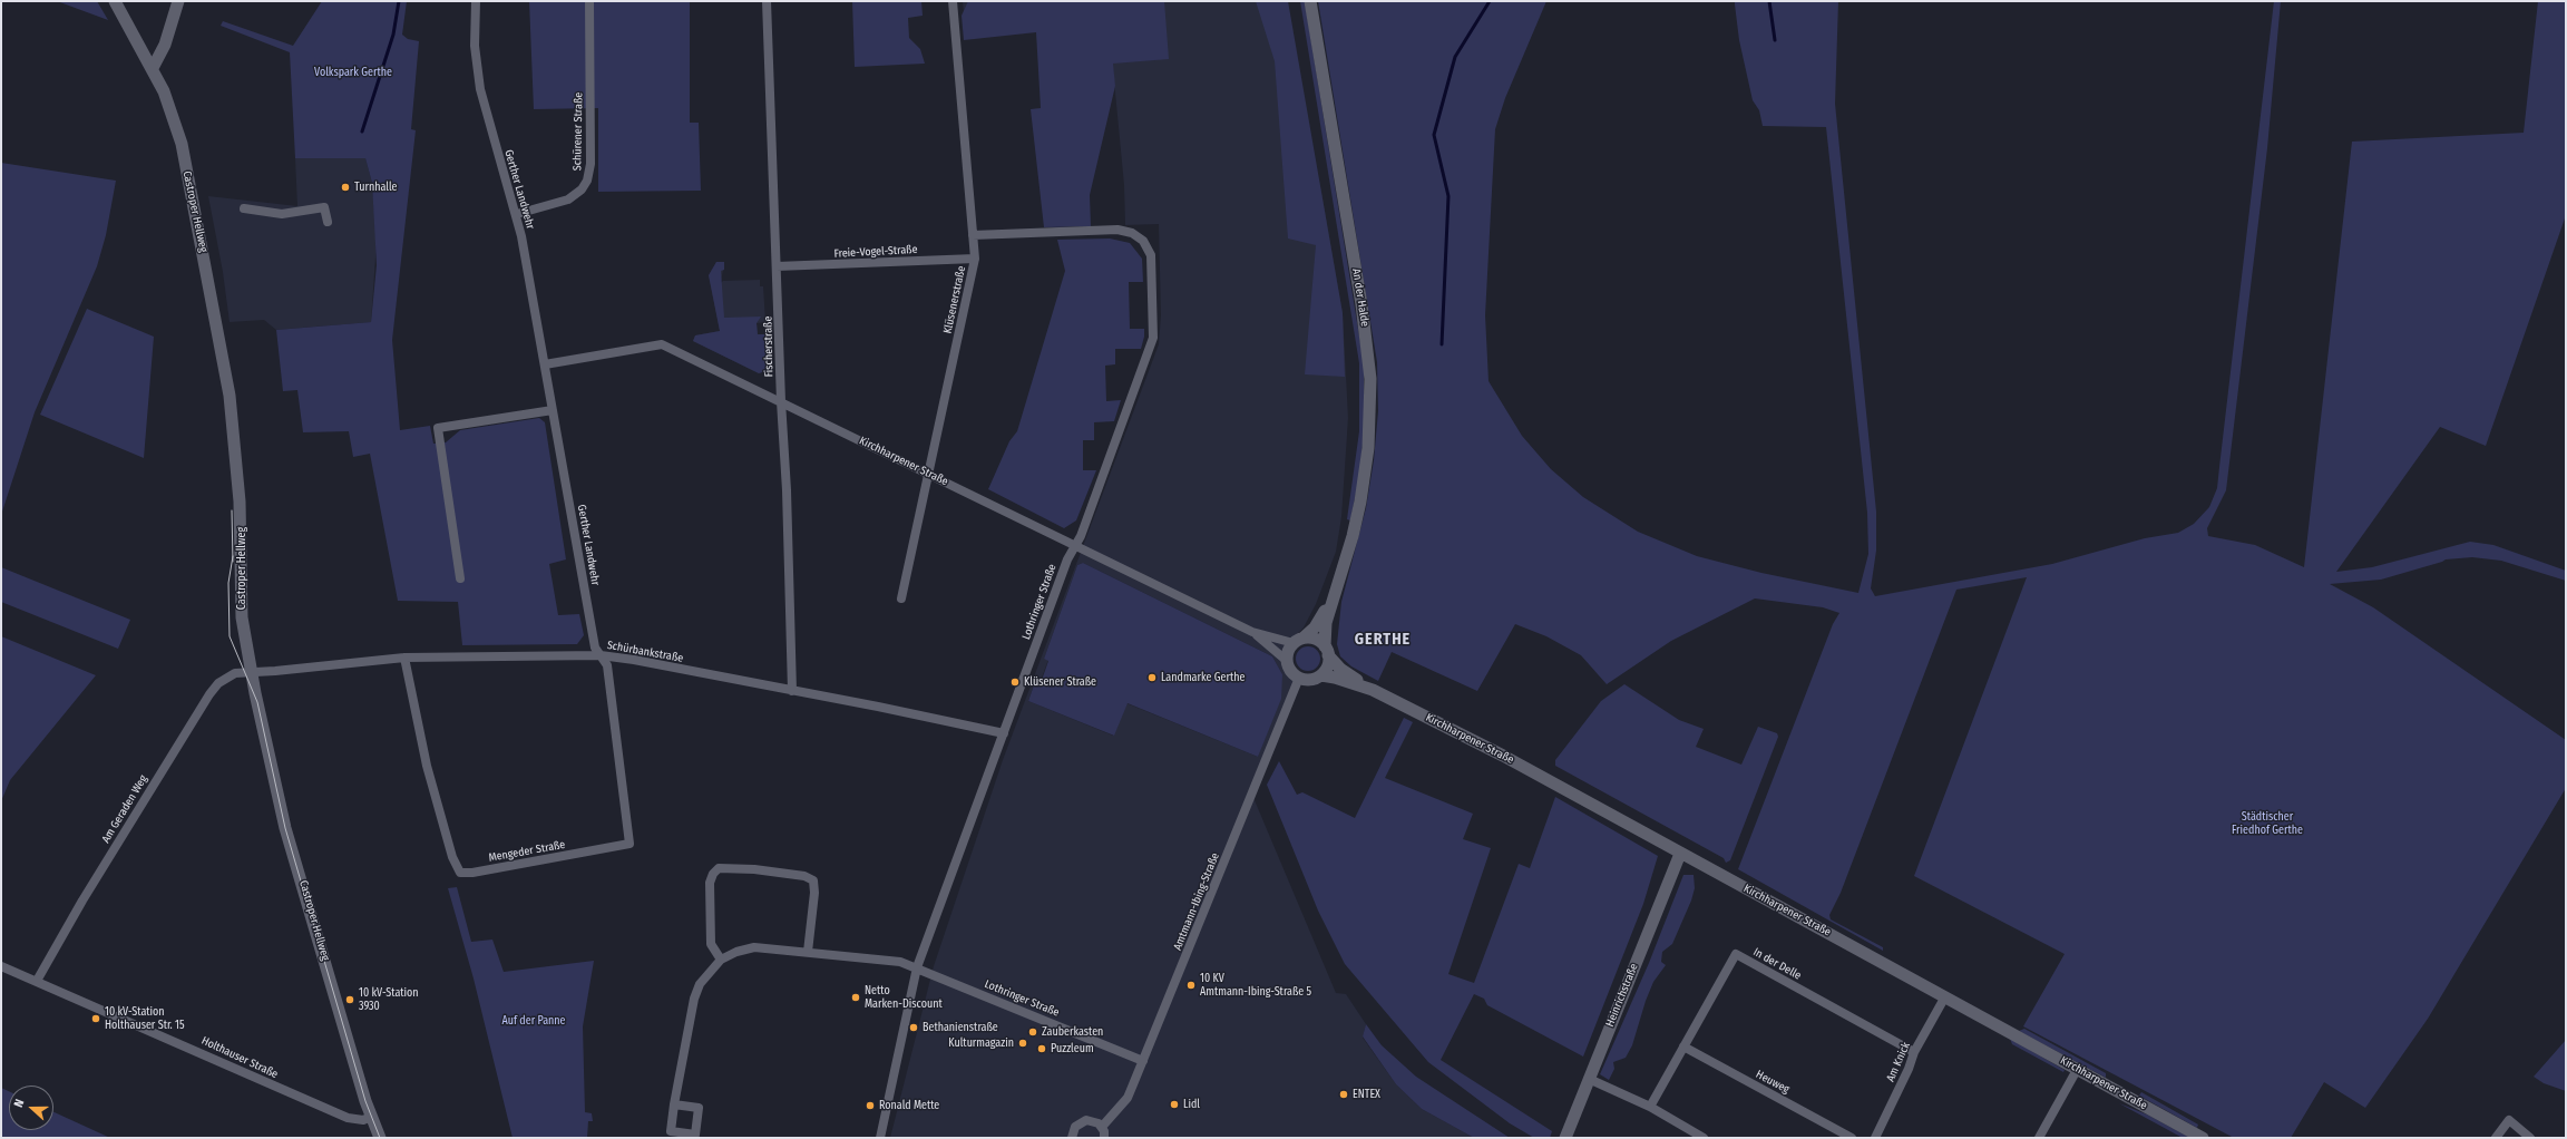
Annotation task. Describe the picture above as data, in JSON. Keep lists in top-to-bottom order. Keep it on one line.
{"streets":{"street":["Schürener Straße","Gerther Landwehr","Castroper Hellweg","Freie-Vogel-Straße","An der Halde","Klüsenerstraße","Fischerstraße","Kirchharpener Straße","Lothringer Straße","Schürbankstraße","Am Geraden Weg","Mengeder Straße","Amtmann-Ibing-Straße","In der Delle","Heinrichstraße","Holthauser Straße","Am Knick","Heuweg"]},"crossings":[["Schürener Straße","Gerther Landwehr"],["Gerther Landwehr","Kirchharpener Straße"],["Gerther Landwehr","Schürbankstraße"],["Gerther Landwehr","Mengeder Straße"],["Castroper Hellweg","Schürbankstraße"],["Castroper Hellweg","Am Geraden Weg"],["Castroper Hellweg","Holthauser Straße"],["Freie-Vogel-Straße","Klüsenerstraße"],["Freie-Vogel-Straße","Fischerstraße"],["An der Halde","Kirchharpener Straße"],["An der Halde","Amtmann-Ibing-Straße"],["Klüsenerstraße","Kirchharpener Straße"],["Klüsenerstraße","Lothringer Straße"],["Fischerstraße","Kirchharpener Straße"],["Fischerstraße","Schürbankstraße"],["Kirchharpener Straße","Lothringer Straße"],["Kirchharpener Straße","Amtmann-Ibing-Straße"],["Kirchharpener Straße","Heinrichstraße"],["Kirchharpener Straße","Am Knick"],["Lothringer Straße","Schürbankstraße"],["Lothringer Straße","Amtmann-Ibing-Straße"],["Schürbankstraße","Am Geraden Weg"],["Schürbankstraße","Mengeder Straße"],["Am Geraden Weg","Holthauser Straße"],["In der Delle","Am Knick"],["In der Delle","Heuweg"]],"districts":["GERTHE"],"parks":["Volkspark Gerthe","Städtischer Friedhof Gerthe","Auf der Panne"],"places":["Turnhalle","Landmarke Gerthe","Klüsener Straße","10 KV Amtmann-Ibing-Straße 5","Netto Marken-Discount","10 kV-Station 3930","10 kV-Station Holthauser Str. 15","Bethanienstraße","Zauberkasten","Kulturmagazin","Puzzleum","ENTEX","Lidl","Ronald Mette"],"north":"left"}
